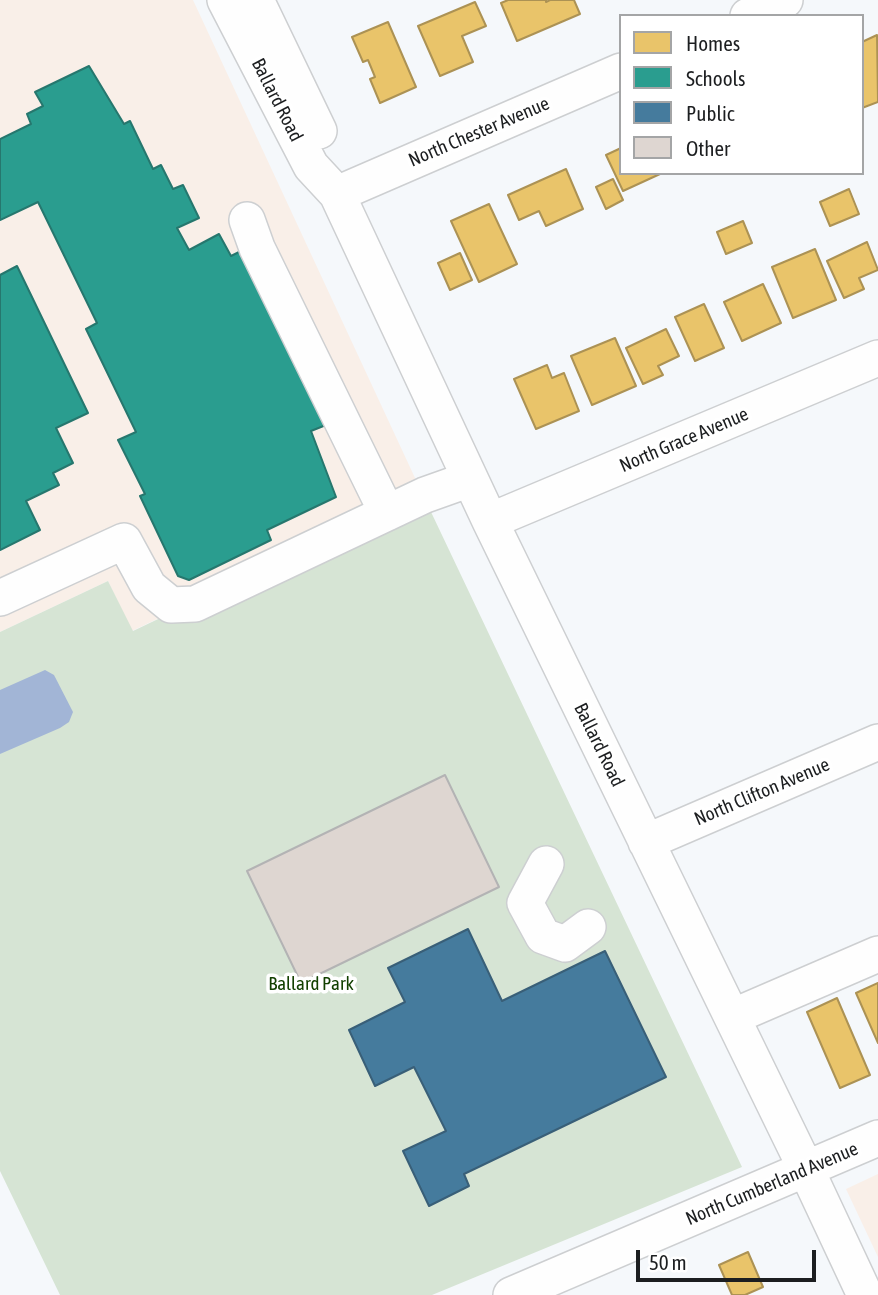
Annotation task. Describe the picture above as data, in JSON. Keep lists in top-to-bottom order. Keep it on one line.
{"streets":{"street":["Ballard Road","North Chester Avenue","North Grace Avenue","North Clifton Avenue","North Cumberland Avenue"]},"crossings":[["Ballard Road","North Chester Avenue"],["Ballard Road","North Grace Avenue"],["Ballard Road","North Clifton Avenue"],["Ballard Road","North Cumberland Avenue"]],"parks":["Ballard Park"],"legend":["Homes","Schools","Public","Other"],"scale_bar":"50 m"}
